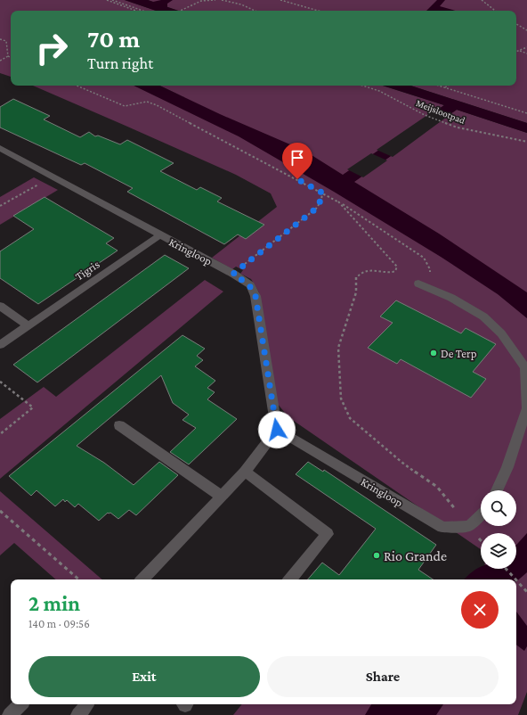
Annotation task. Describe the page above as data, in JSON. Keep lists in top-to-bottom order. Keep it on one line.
{"streets":{"street":["Kringloop","Tigris"],"path":["Meijslootpad"]},"crossings":[["Kringloop","Tigris"]],"places":["De Terp","Rio Grande"],"page":{"turn":["70 m","Turn right"],"heading":["2 min","140 m · 09:56"],"buttons":["Exit","Share"]}}
